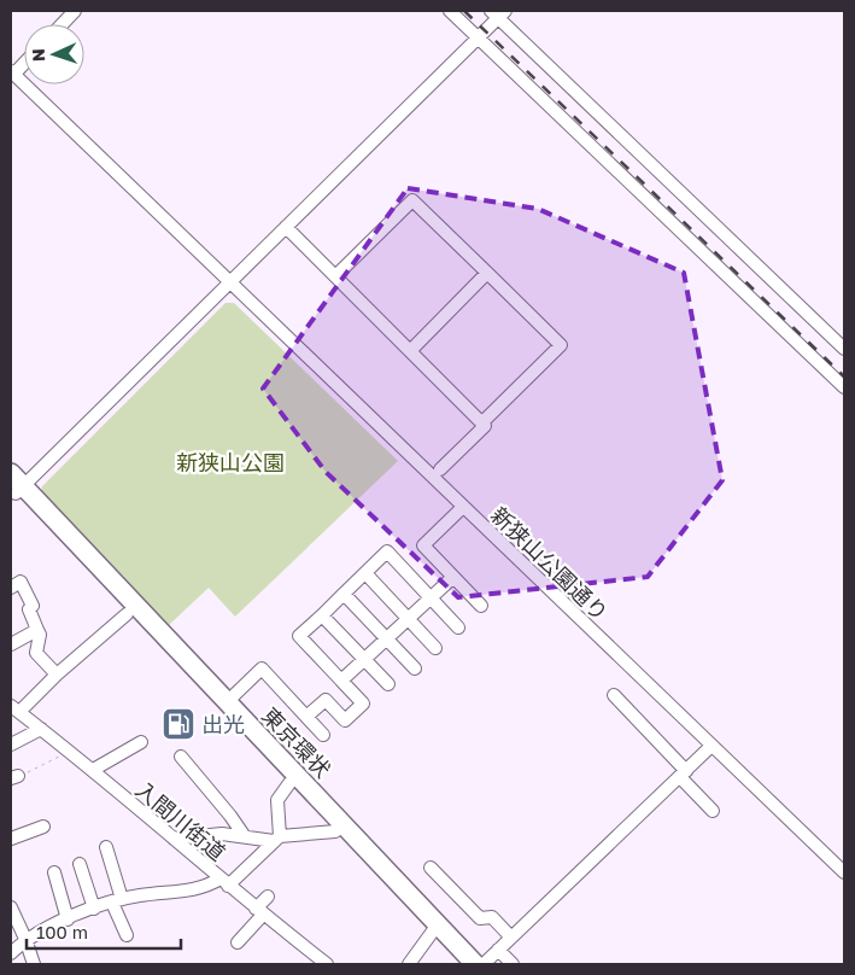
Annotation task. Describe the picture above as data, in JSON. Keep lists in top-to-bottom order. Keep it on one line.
{"streets":{"highway":["東京環状"],"street":["新狭山公園通り","入間川街道"]},"parks":["新狭山公園"],"places":{"fuel station":["出光"]},"scale_bar":"100 m","north":"left"}
